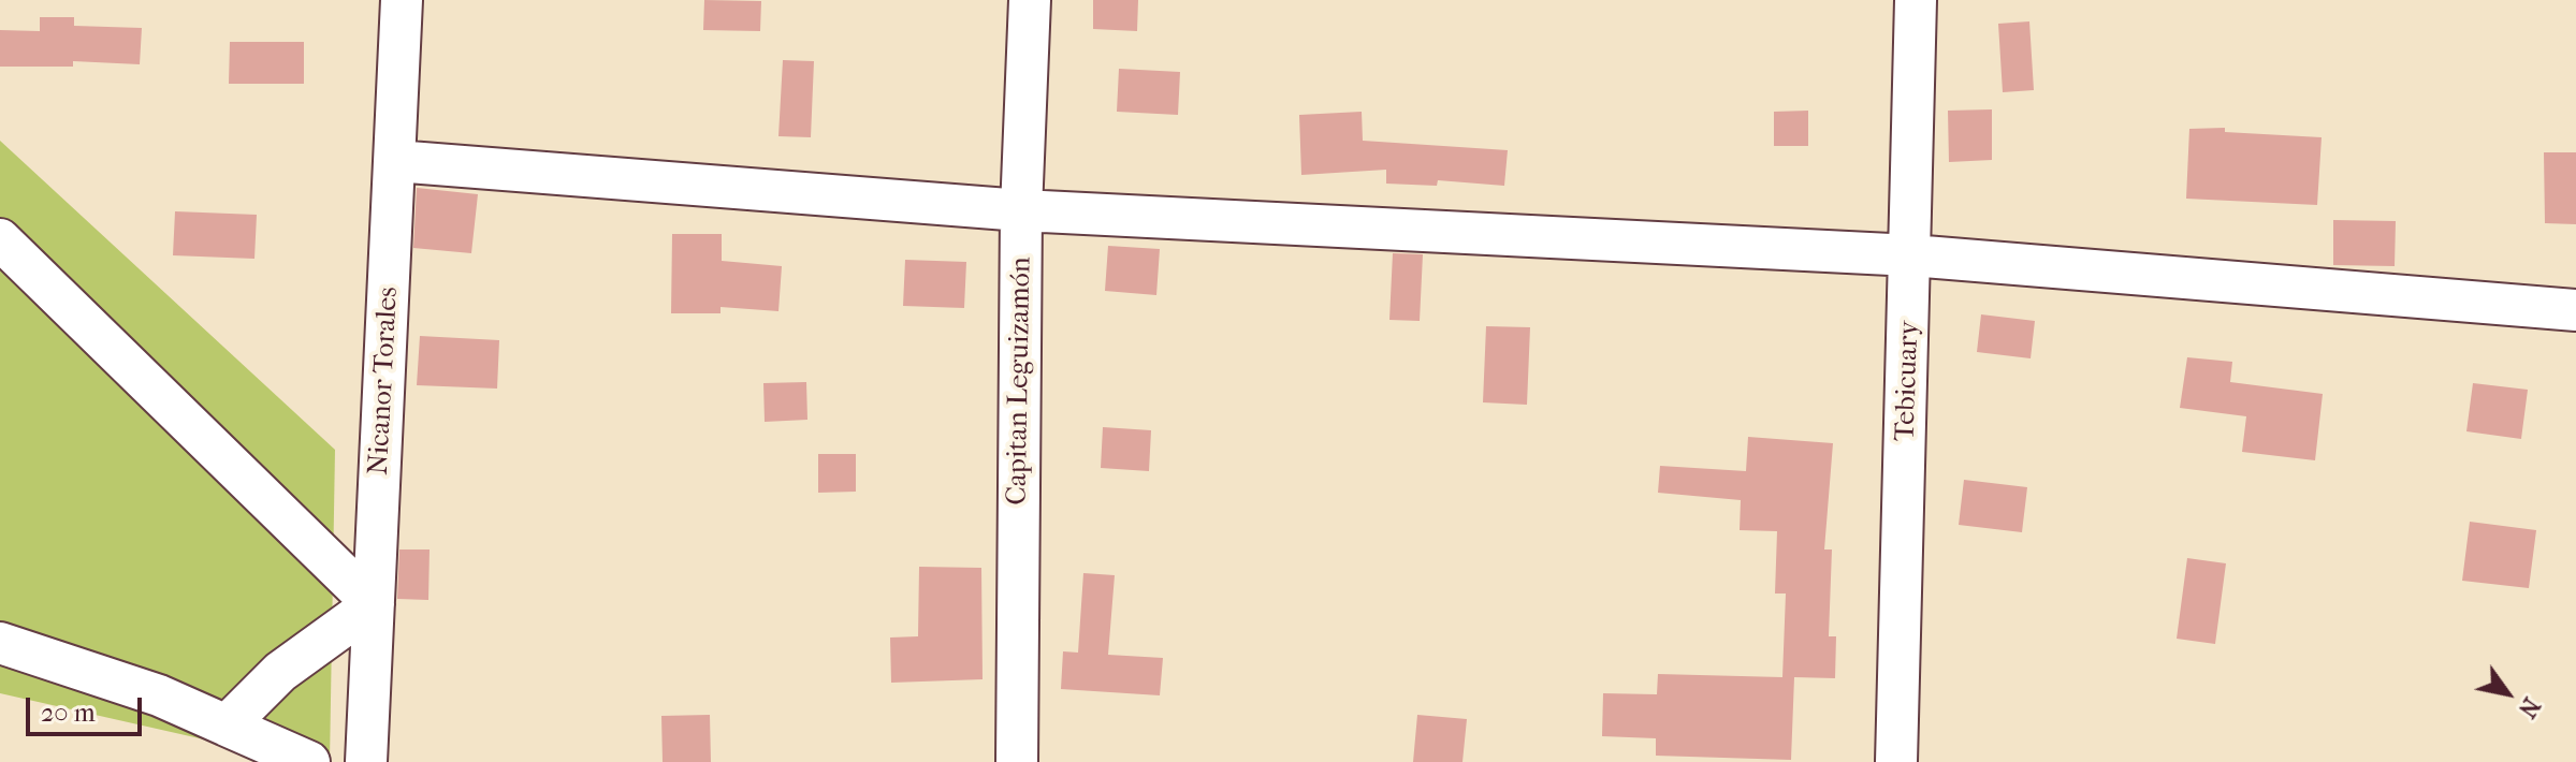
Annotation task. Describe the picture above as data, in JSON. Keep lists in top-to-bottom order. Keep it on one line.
{"streets":{"street":["Nicanor Torales","Capitan Leguizamón","Tebicuary"]},"scale_bar":"20 m","north":"bottom right"}
